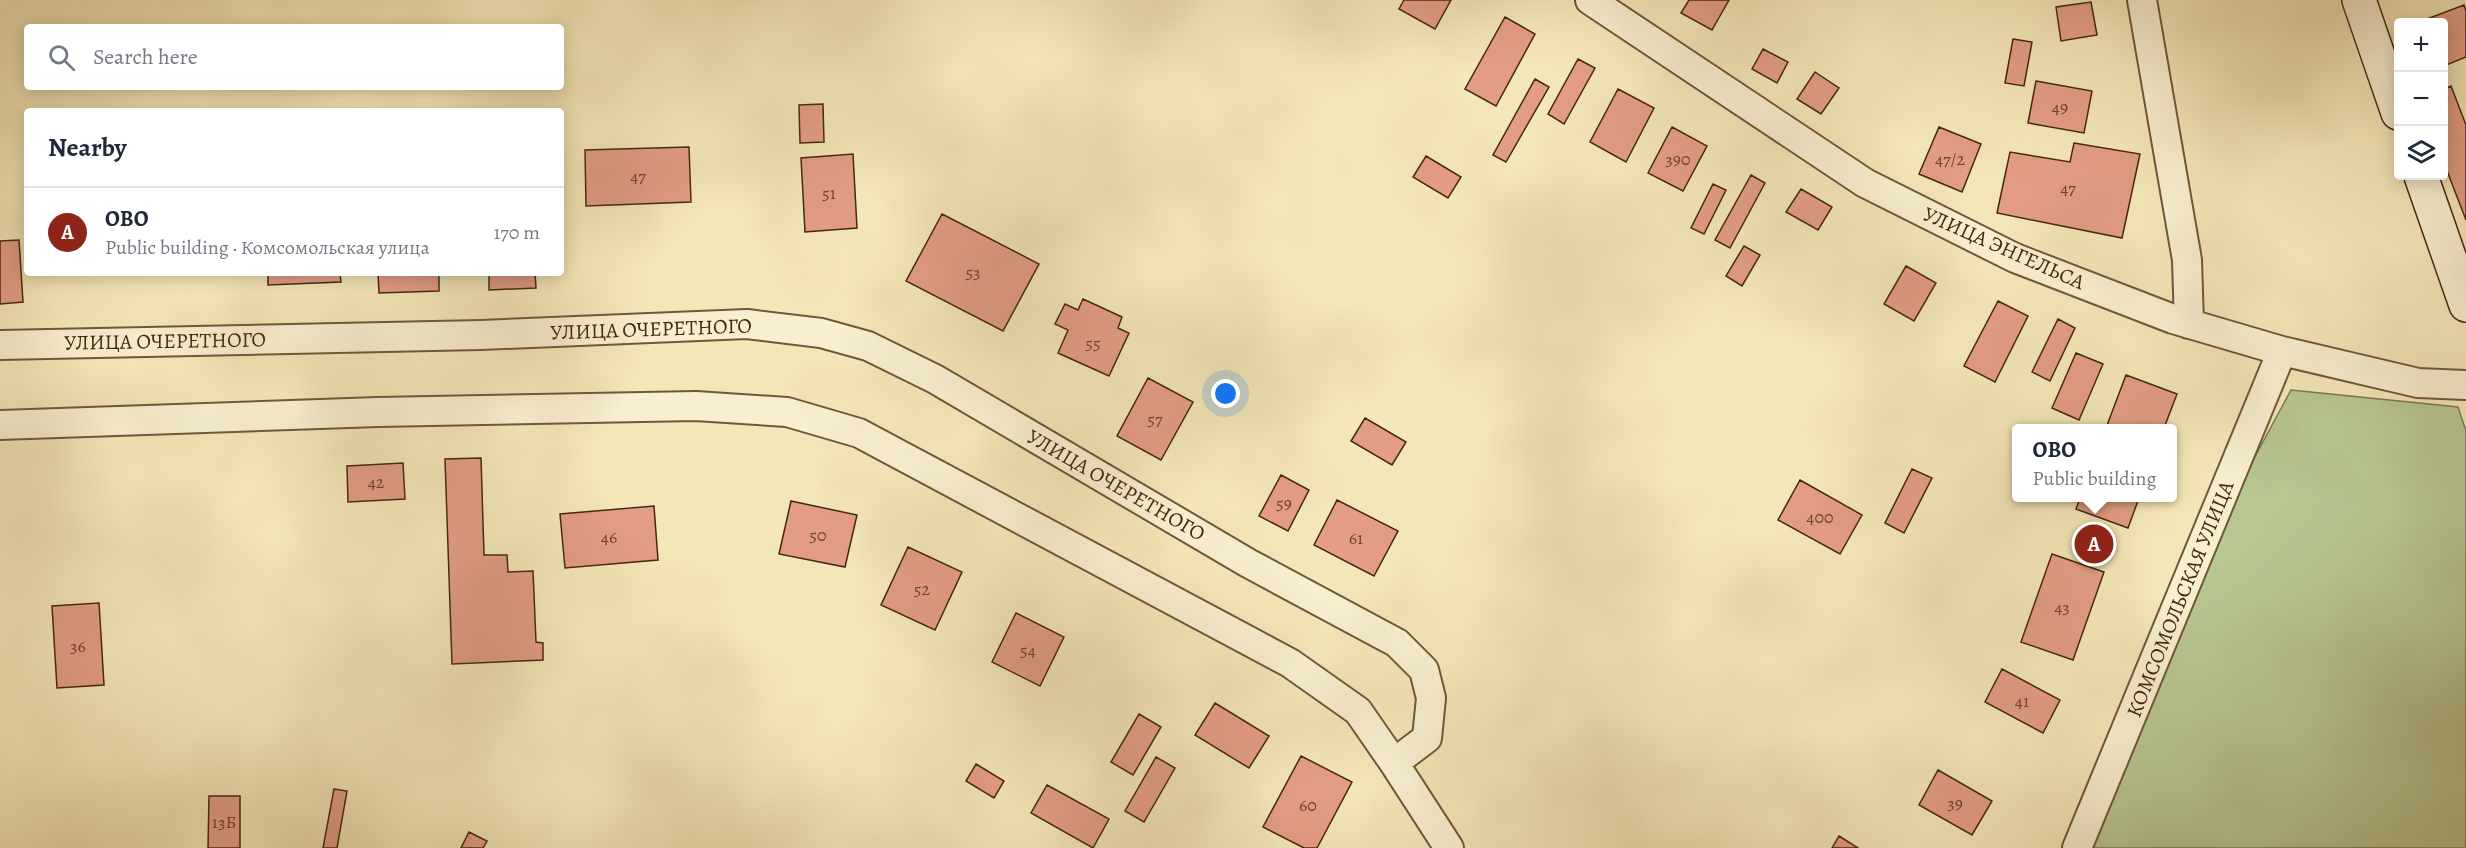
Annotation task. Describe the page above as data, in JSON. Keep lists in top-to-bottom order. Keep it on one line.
{"streets":{"street":["УЛИЦА ЭНГЕЛЬСА","УЛИЦА ОЧЕРЕТНОГО","КОМСОМОЛЬСКАЯ УЛИЦА"]},"crossings":[["УЛИЦА ЭНГЕЛЬСА","КОМСОМОЛЬСКАЯ УЛИЦА"]],"house_numbers":["49","390","47/2","47","47","51","53","55","57","42","59","400","50","46","61","52","43","36","54","41","39","60","13Б"],"page":{"map_buttons":["+","−"],"search":"Search here","heading":"Nearby","list":[{"mark":"A","name":"ОВО","note":"Public building · Комсомольская улица","value":"170 m"}],"popup":["ОВО","Public building"],"pins":"A"}}
